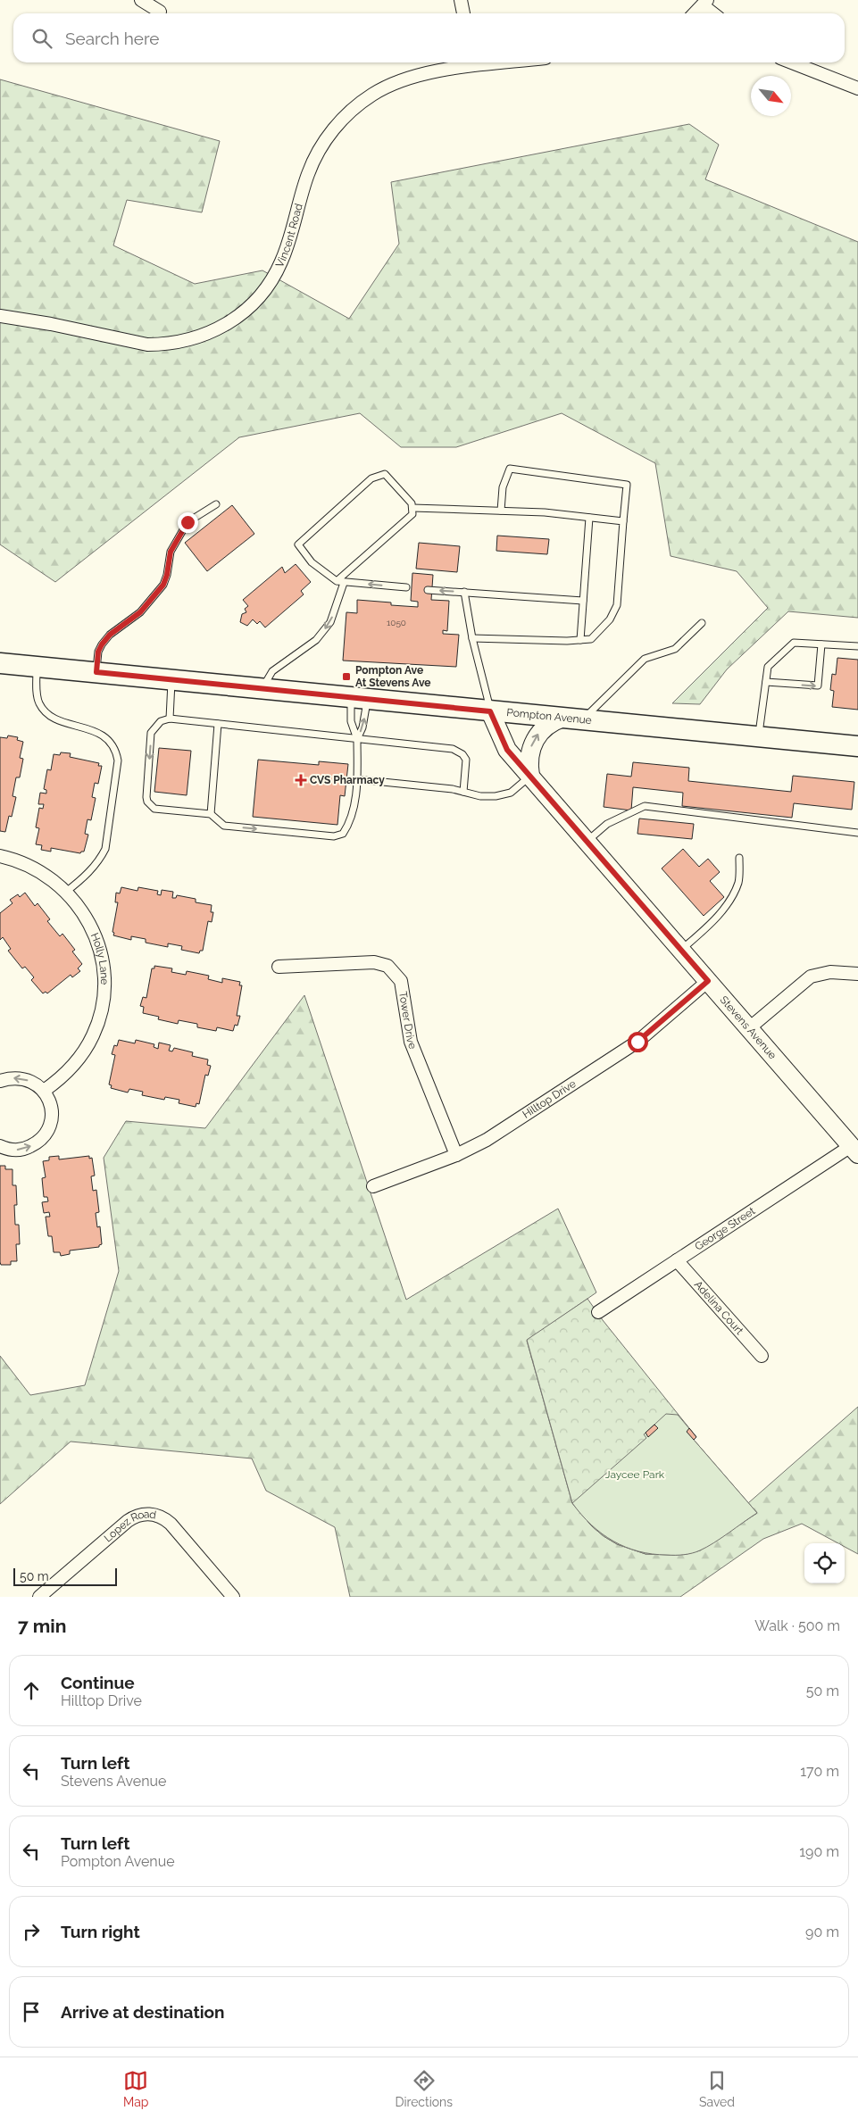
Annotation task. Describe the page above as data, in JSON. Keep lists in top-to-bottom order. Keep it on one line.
{"streets":{"main road":["Pompton Avenue","Stevens Avenue"],"street":["Vincent Road","Holly Lane","Tower Drive","Hilltop Drive","George Street","Adelina Court","Lopez Road"]},"crossings":[["Pompton Avenue","Stevens Avenue"],["Tower Drive","Hilltop Drive"],["Stevens Avenue","Hilltop Drive"],["Stevens Avenue","George Street"],["George Street","Adelina Court"]],"parks":["Jaycee Park"],"places":{"transit":["Pompton Ave At Stevens Ave"],"health":["CVS Pharmacy"]},"house_numbers":["1050"],"scale_bar":"50 m","north":"bottom right","page":{"search":"Search here","scale":"50 m","heading":["7 min","Walk · 500 m"],"list":[["Continue","Hilltop Drive","50 m"],["Turn left","Stevens Avenue","170 m"],["Turn left","Pompton Avenue","190 m"],["Turn right","90 m"],"Arrive at destination"],"nav":["Map","Directions","Saved"]}}
